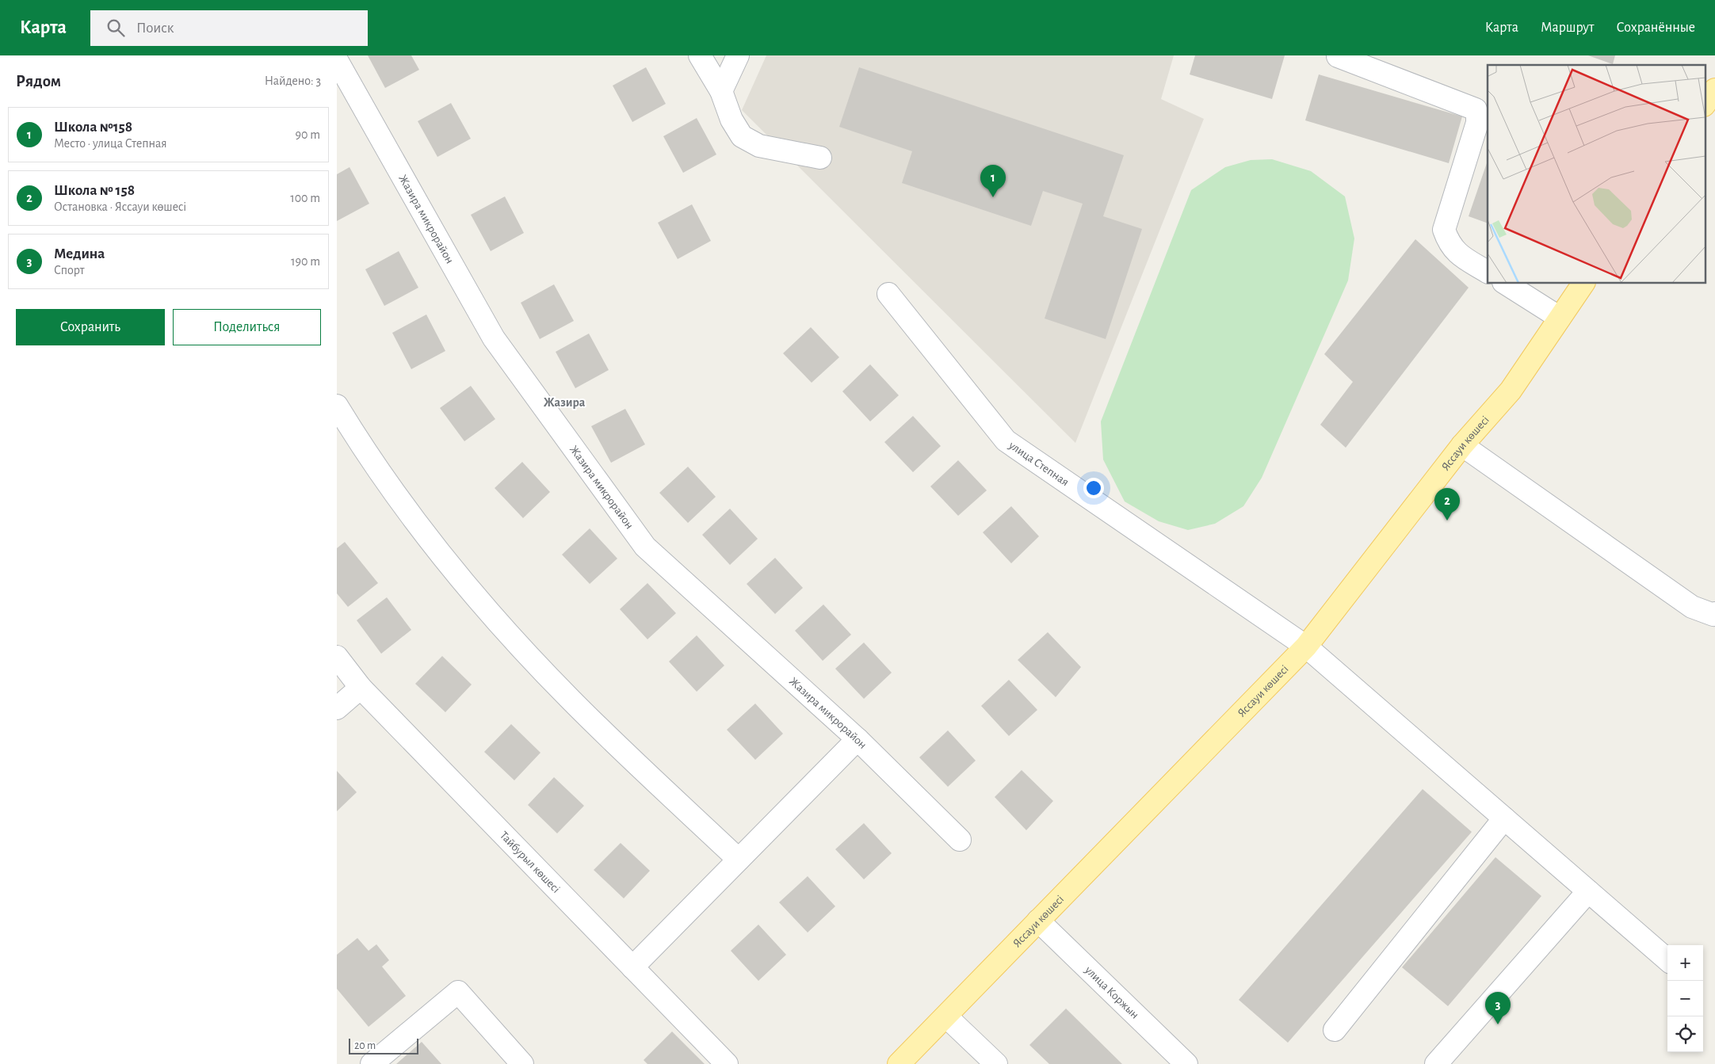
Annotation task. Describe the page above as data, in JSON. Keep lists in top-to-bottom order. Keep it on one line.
{"streets":{"main road":["Яссауи көшесі"],"street":["Жазира микрорайон","улица Степная","Тайбурыл көшесі","улица Коржын"]},"crossings":[["Яссауи көшесі","улица Степная"],["Яссауи көшесі","улица Коржын"]],"districts":["Жазира"],"scale_bar":"20 m","page":{"header":"Карта","search":"Поиск","nav":["Карта","Маршрут","Сохранённые"],"heading":["Рядом","Найдено: 3"],"list":[{"mark":"1","name":"Школа №158","note":"Место · улица Степная","value":"90 m"},{"mark":"2","name":"Школа № 158","note":"Остановка · Яссауи көшесі","value":"100 m"},{"mark":"3","name":"Медина","note":"Спорт","value":"190 m"}],"pins":["1","2","3"],"buttons":["Сохранить","Поделиться"],"map_buttons":["+","−"],"scale":"20 m"}}
